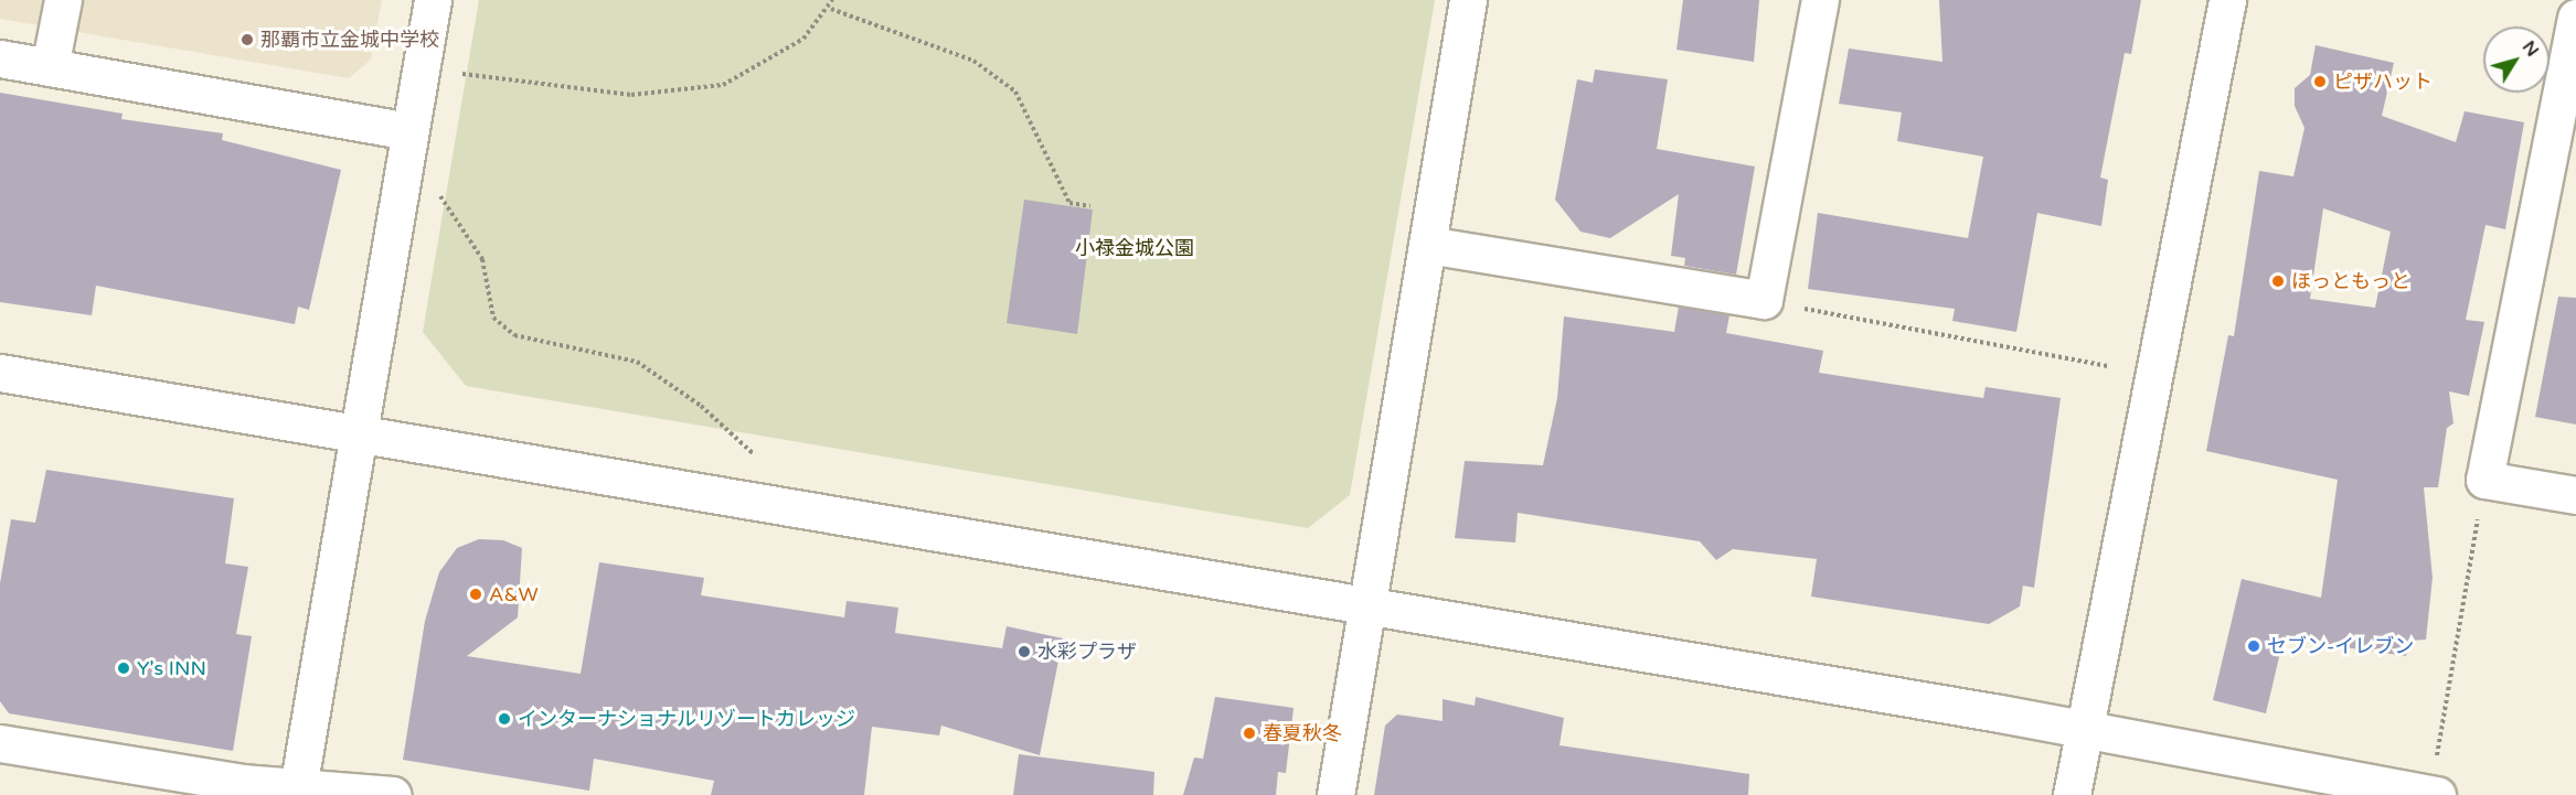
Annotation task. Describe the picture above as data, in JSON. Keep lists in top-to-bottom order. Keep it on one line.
{"parks":["小禄金城公園"],"places":["那覇市立金城中学校","ピザハット","ほっともっと","A&W","セブン-イレブン","水彩プラザ","Y's INN","インターナショナルリゾートカレッジ","春夏秋冬"],"north":"top right"}
